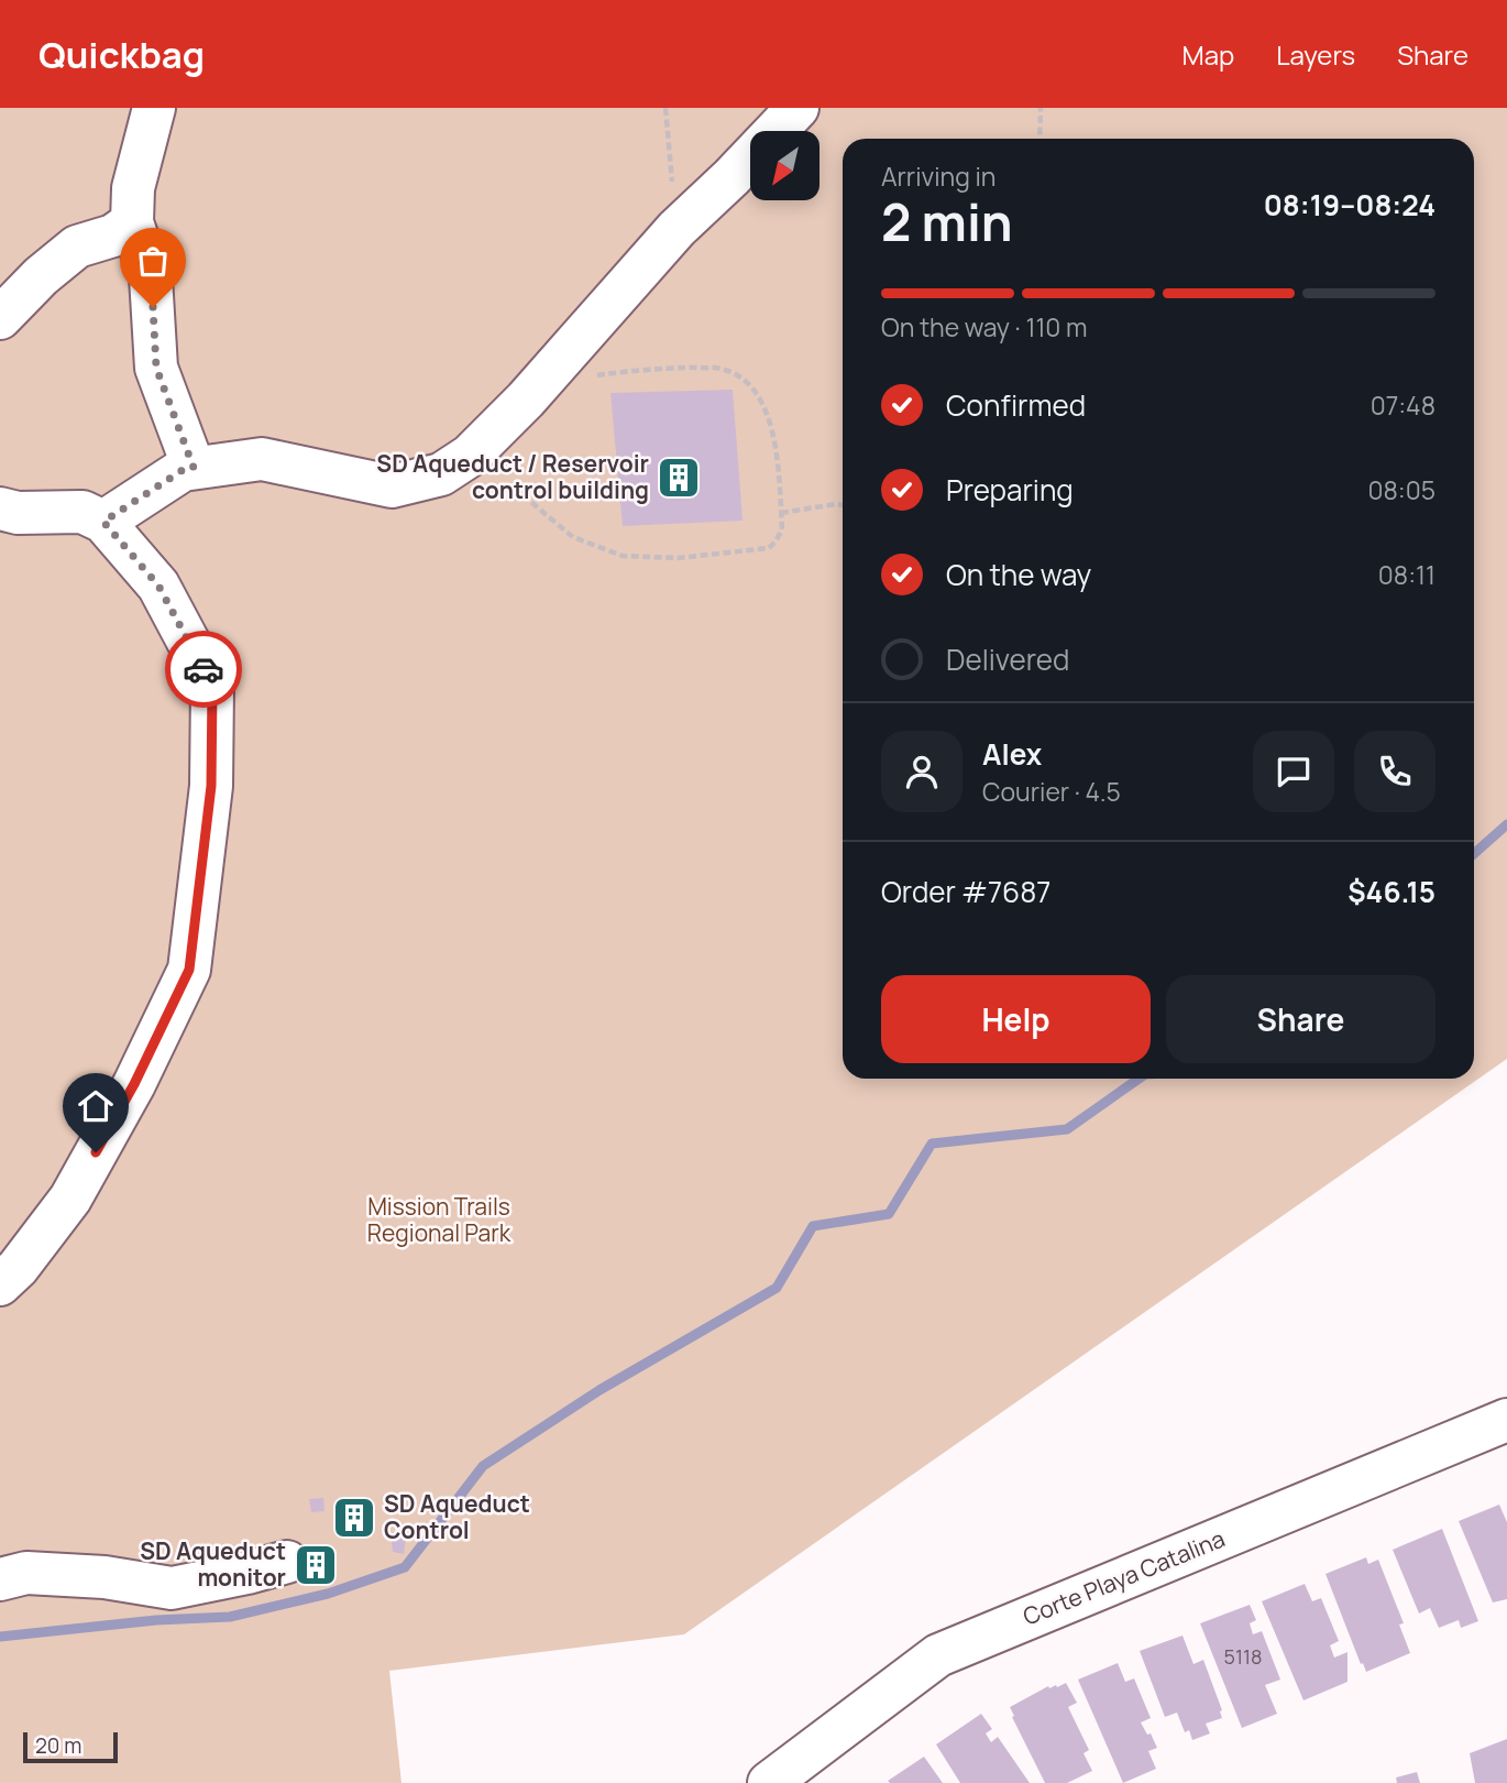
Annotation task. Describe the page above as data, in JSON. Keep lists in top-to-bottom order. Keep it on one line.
{"streets":{"street":["Corte Playa Catalina"]},"parks":["Mission Trails Regional Park"],"places":{"building":["SD Aqueduct / Reservoir control building","SD Aqueduct Control","SD Aqueduct monitor"]},"house_numbers":["5118"],"scale_bar":"20 m","north":"bottom left","page":{"header":"Quickbag","nav":["Map","Layers","Share"],"heading":["2 min","Arriving in","08:19–08:24"],"panel":["Alex","Courier · 4.5","Order #7687","$46.15"],"bar":"On the way · 110 m","list":[["Confirmed","07:48"],["Preparing","08:05"],["On the way","08:11"],"Delivered"],"buttons":["Help","Share"],"scale":"20 m"}}
